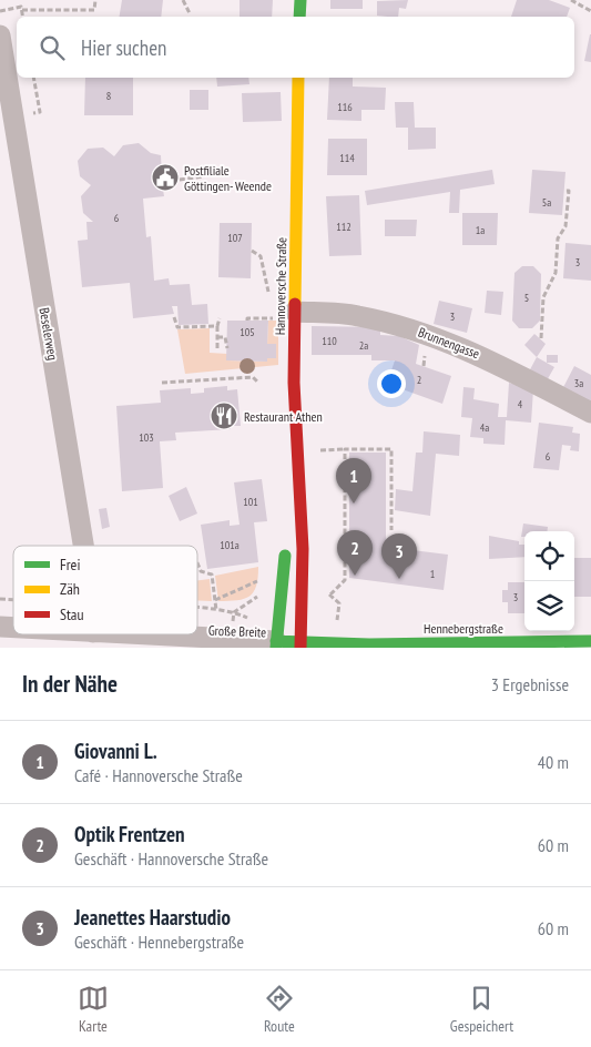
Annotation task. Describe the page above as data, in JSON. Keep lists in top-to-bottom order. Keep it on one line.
{"streets":{"street":["Hannoversche Straße","Beselerweg","Brunnengasse","Hennebergstraße","Große Breite"]},"crossings":[["Hannoversche Straße","Brunnengasse"],["Hannoversche Straße","Hennebergstraße"],["Hannoversche Straße","Große Breite"],["Hennebergstraße","Große Breite"]],"places":{"public building":["Postfiliale Göttingen- Weende"],"restaurant":["Restaurant Athen"]},"house_numbers":["8","116","114","5a","6","112","1a","107","3","5","3","105","110","2a","2","3a","4","4a","103","6","101","101a","1","3"],"legend":["Frei","Zäh","Stau"],"page":{"search":"Hier suchen","pins":["1","2","3"],"heading":["In der Nähe","3 Ergebnisse"],"list":[{"mark":"1","name":"Giovanni L.","note":"Café · Hannoversche Straße","value":"40 m"},{"mark":"2","name":"Optik Frentzen","note":"Geschäft · Hannoversche Straße","value":"60 m"},{"mark":"3","name":"Jeanettes Haarstudio","note":"Geschäft · Hennebergstraße","value":"60 m"}],"nav":["Karte","Route","Gespeichert"]}}
